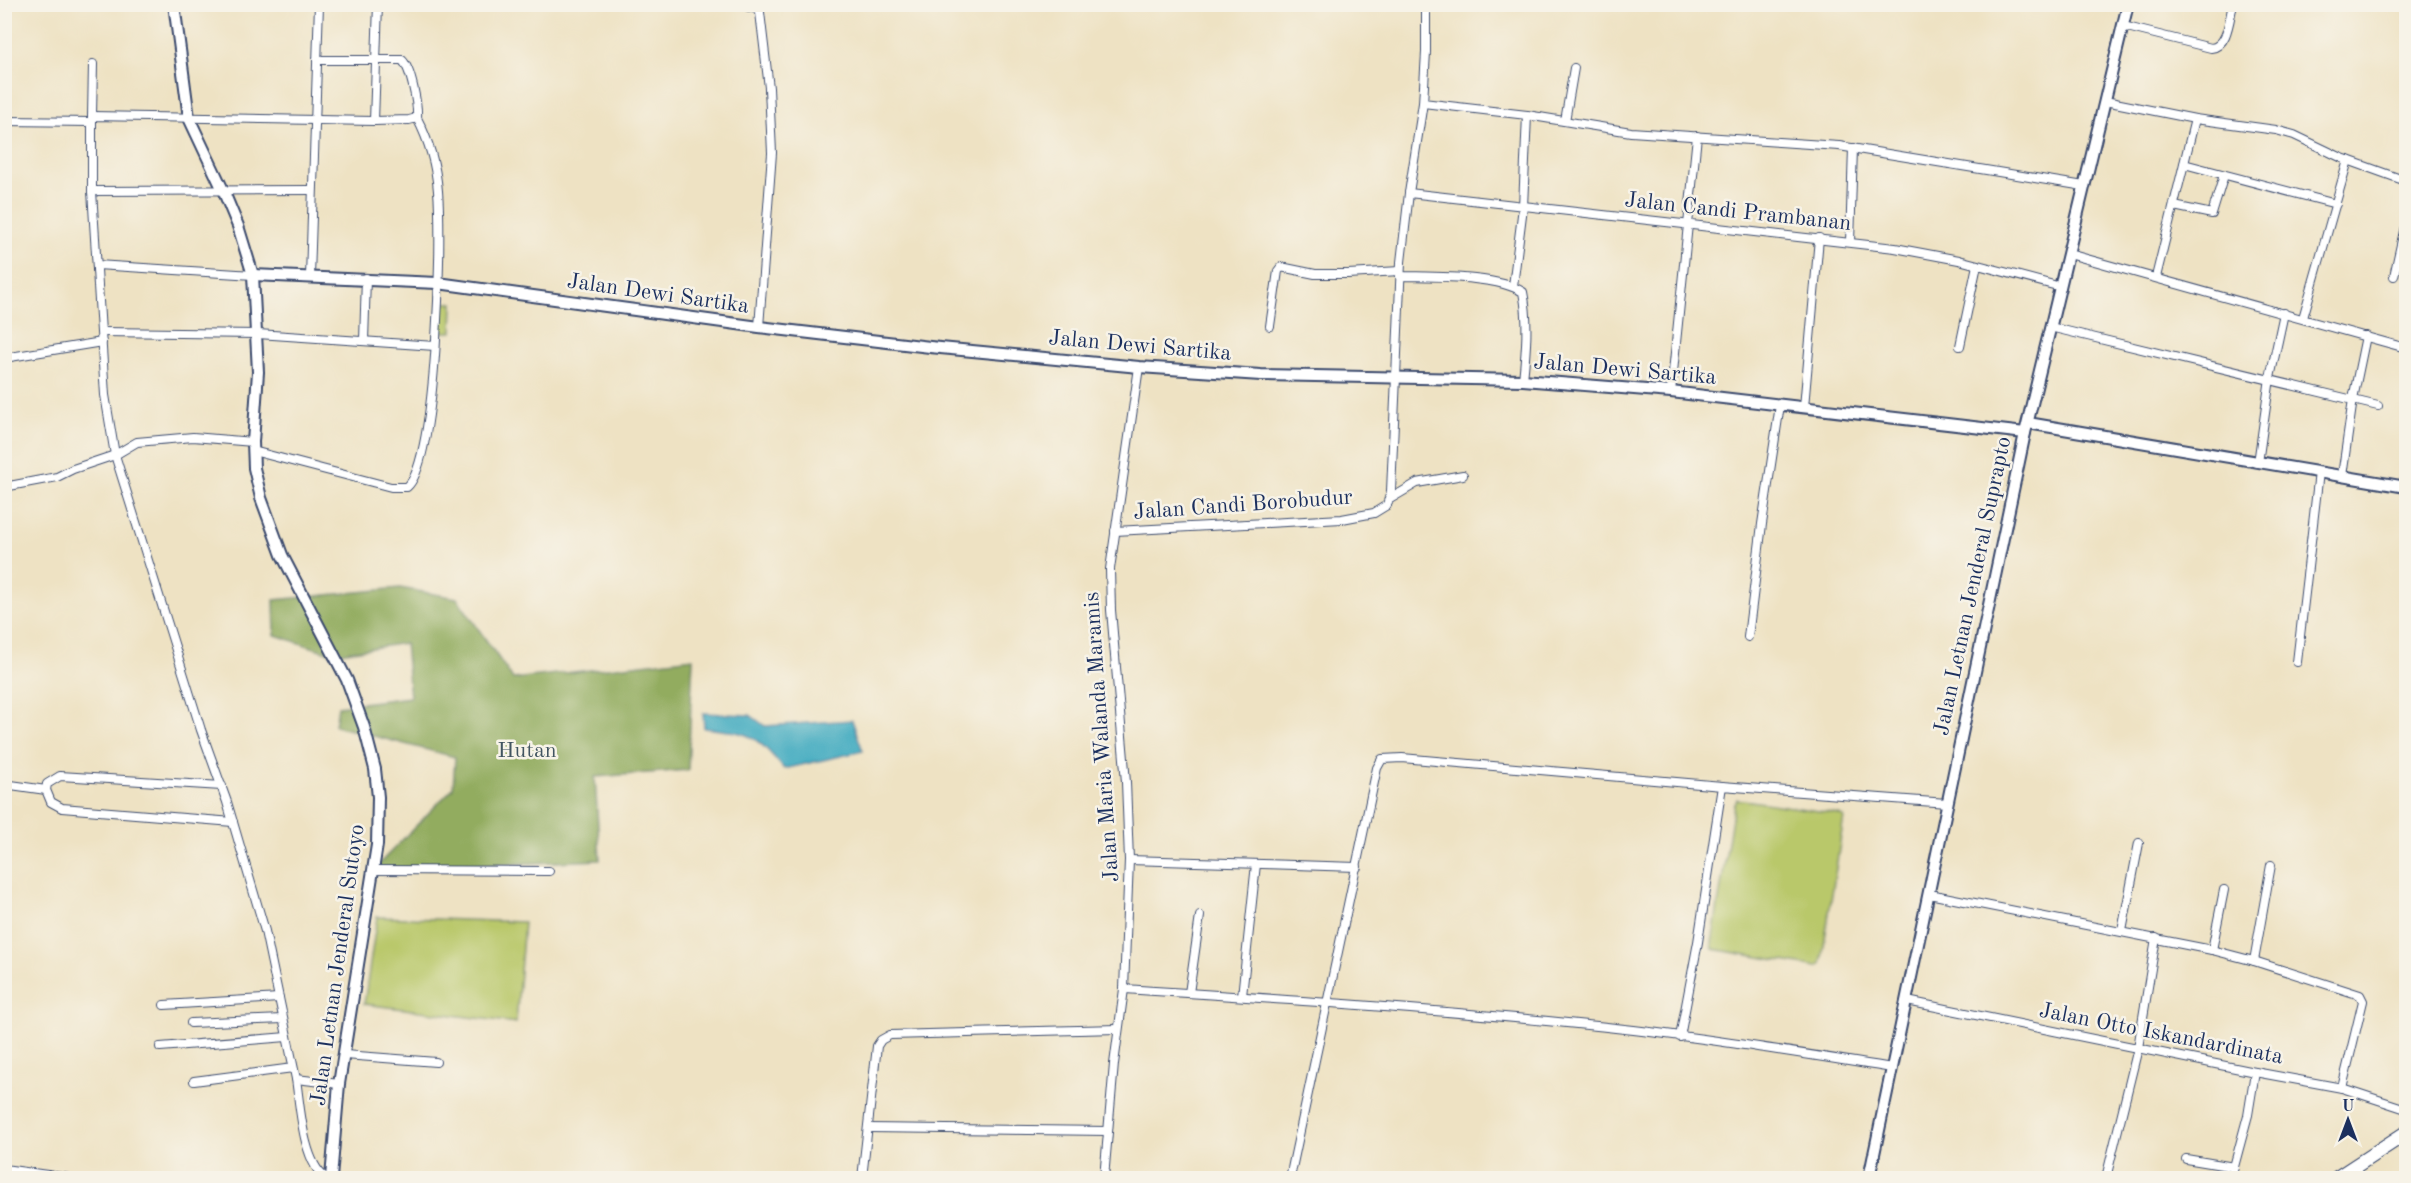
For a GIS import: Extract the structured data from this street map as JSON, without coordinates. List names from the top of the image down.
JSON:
{
  "streets": {
    "street": [
      "Jalan Candi Prambanan",
      "Jalan Dewi Sartika",
      "Jalan Candi Borobudur",
      "Jalan Letnan Jenderal Suprapto",
      "Jalan Maria Walanda Maramis",
      "Jalan Letnan Jenderal Sutoyo",
      "Jalan Otto Iskandardinata"
    ]
  },
  "crossings": [
    ["Jalan Candi Prambanan", "Jalan Letnan Jenderal Suprapto"],
    ["Jalan Dewi Sartika", "Jalan Letnan Jenderal Suprapto"],
    ["Jalan Dewi Sartika", "Jalan Maria Walanda Maramis"],
    ["Jalan Dewi Sartika", "Jalan Letnan Jenderal Sutoyo"],
    ["Jalan Candi Borobudur", "Jalan Maria Walanda Maramis"],
    ["Jalan Letnan Jenderal Suprapto", "Jalan Otto Iskandardinata"]
  ],
  "parks": ["Hutan"],
  "north": "top"
}
